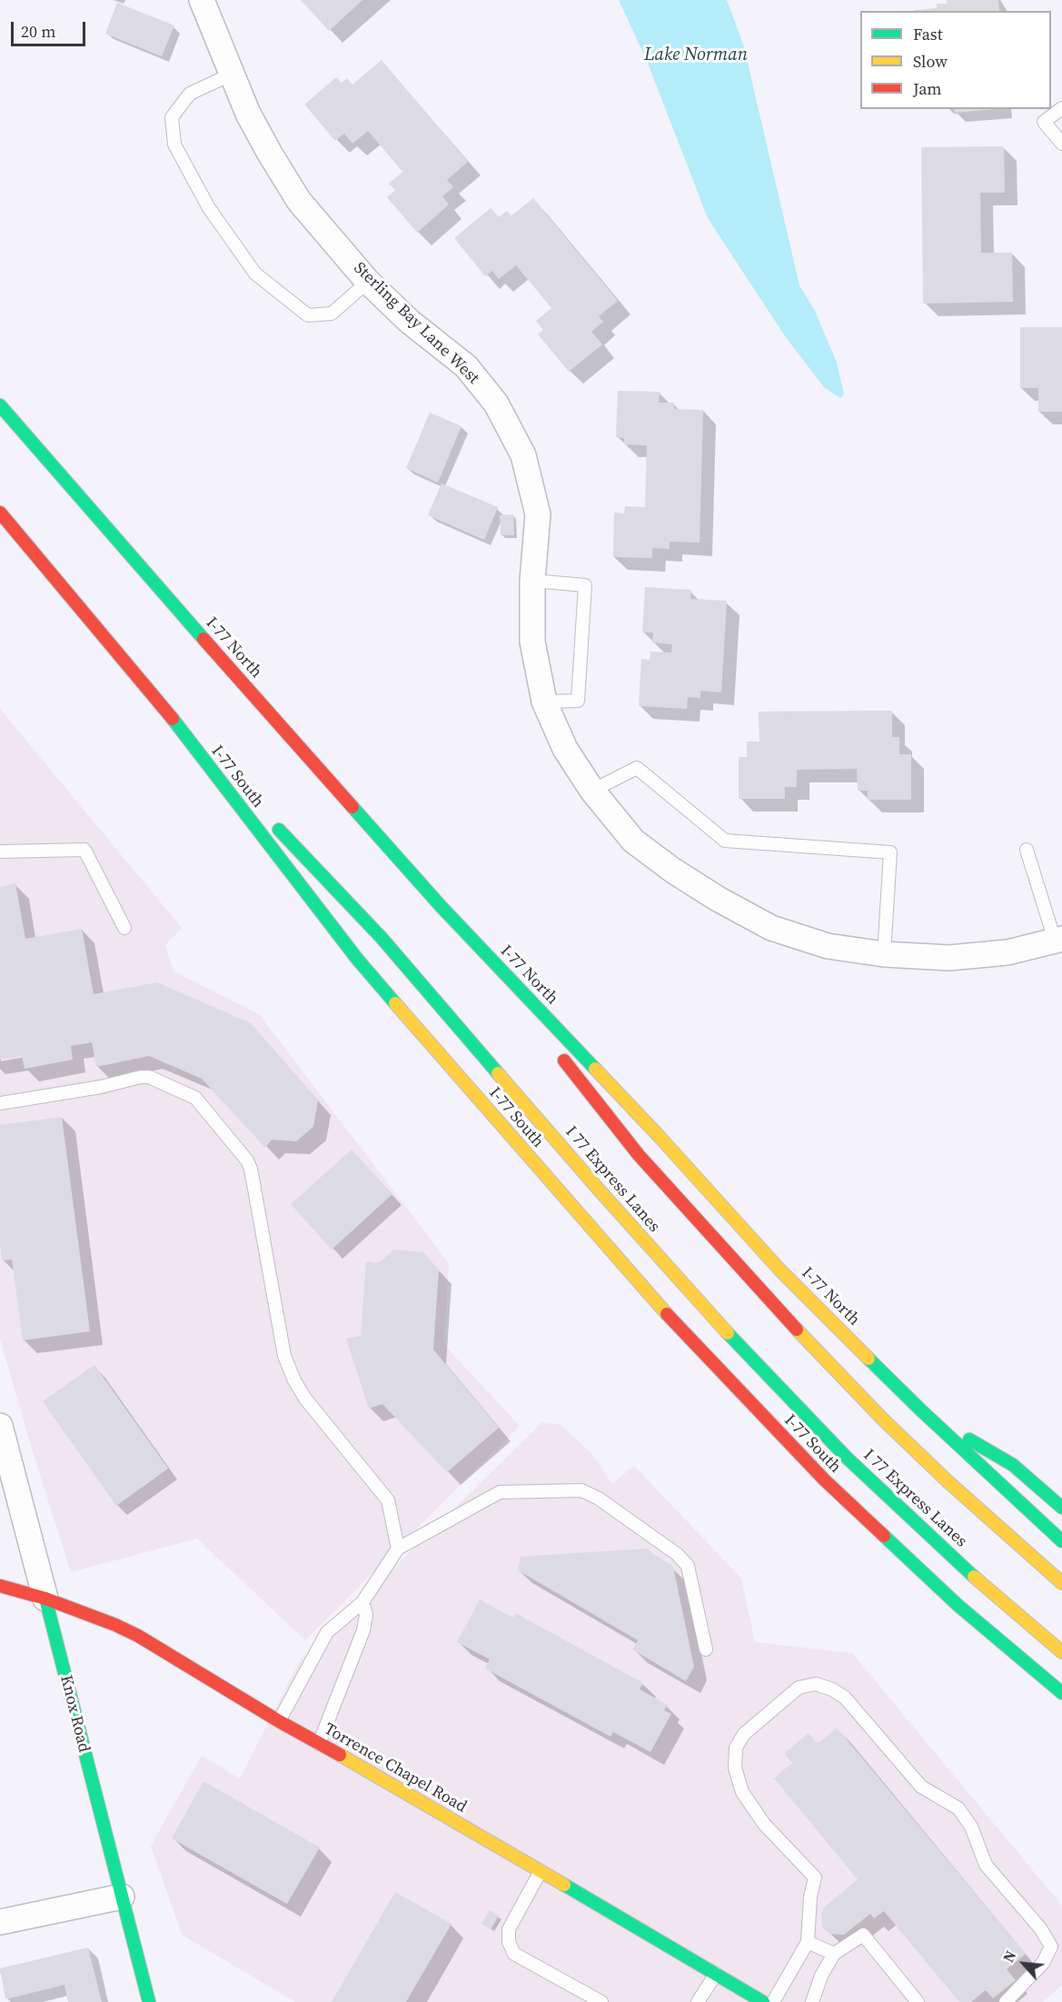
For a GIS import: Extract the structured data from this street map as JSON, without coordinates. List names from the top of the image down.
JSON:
{
  "streets": {
    "main road": [
      "I-77 North",
      "I-77 South",
      "I 77 Express Lanes",
      "Knox Road",
      "Torrence Chapel Road"
    ],
    "street": ["Sterling Bay Lane West"]
  },
  "crossings": [
    ["Knox Road", "Torrence Chapel Road"]
  ],
  "water": ["Lake Norman"],
  "legend": ["Fast", "Slow", "Jam"],
  "scale_bar": "20 m",
  "north": "top left"
}
